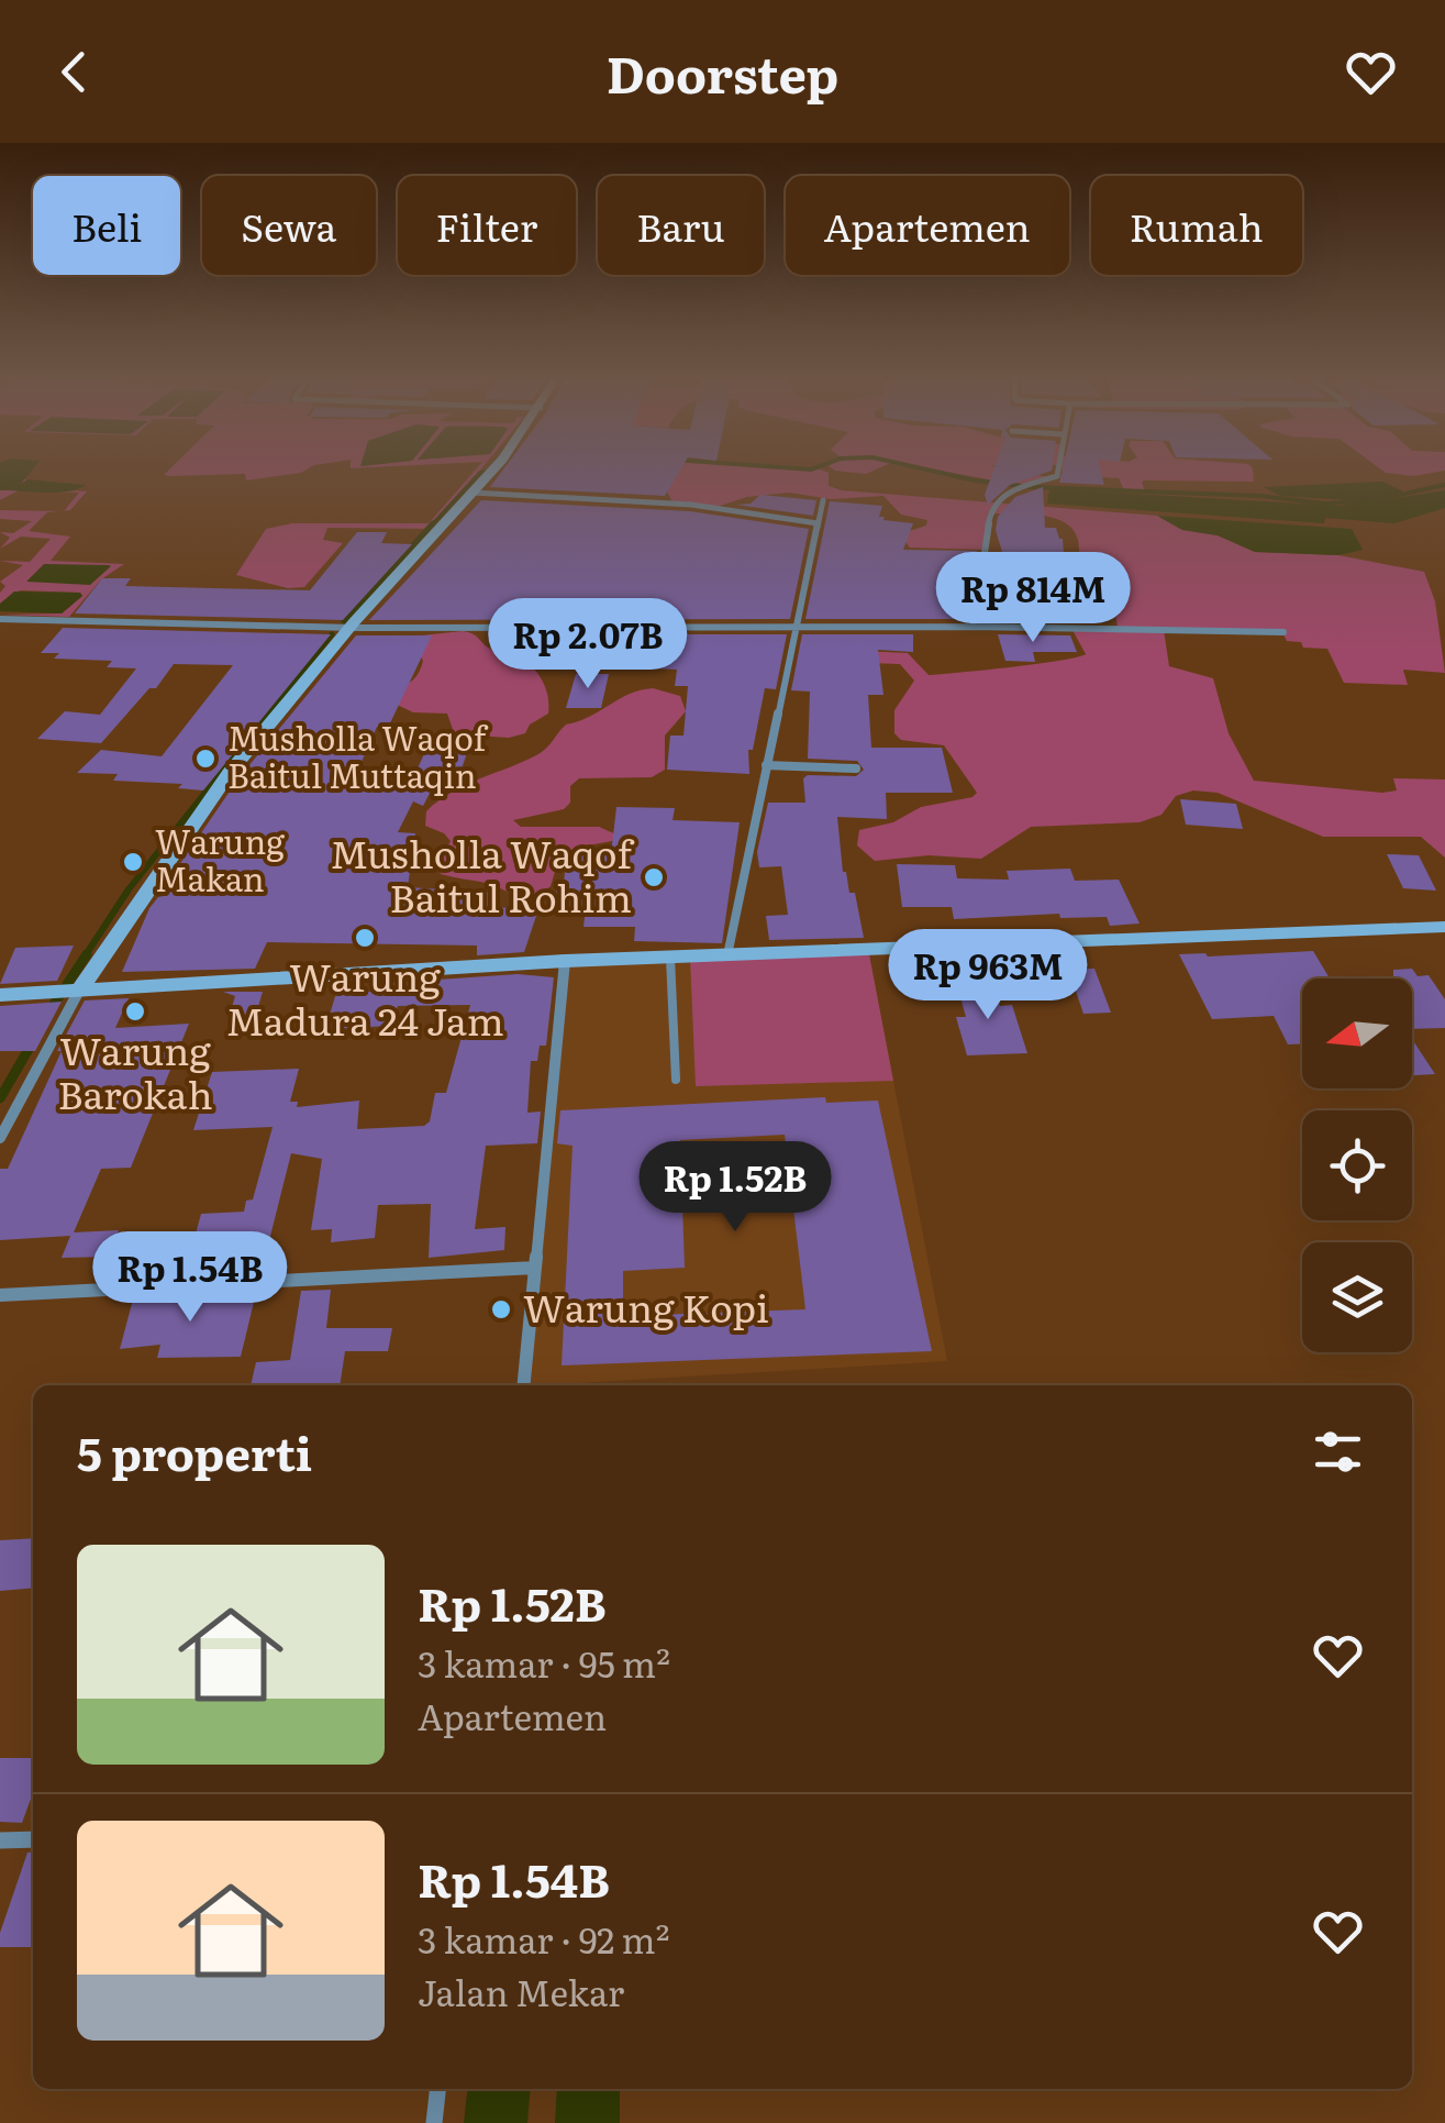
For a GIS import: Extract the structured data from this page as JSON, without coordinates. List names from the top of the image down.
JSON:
{
  "places": [
    "Musholla Waqof Baitul Muttaqin",
    "Warung Makan",
    "Musholla Waqof Baitul Rohim",
    "Warung Madura 24 Jam",
    "Warung Barokah",
    "Warung Kopi"
  ],
  "north": "left",
  "page": {
    "header": "Doorstep",
    "chip": [
      "Beli",
      "Sewa",
      "Filter",
      "Baru",
      "Apartemen",
      "Rumah"
    ],
    "price": [
      "Rp 814M",
      "Rp 2.07B",
      "Rp 963M",
      "Rp 1.52B",
      "Rp 1.54B"
    ],
    "heading": "5 properti",
    "list": [
      {
        "name": "Rp 1.52B",
        "note": "3 kamar · 95 m² · Apartemen"
      },
      {
        "name": "Rp 1.54B",
        "note": "3 kamar · 92 m² · Jalan Mekar"
      }
    ]
  }
}
